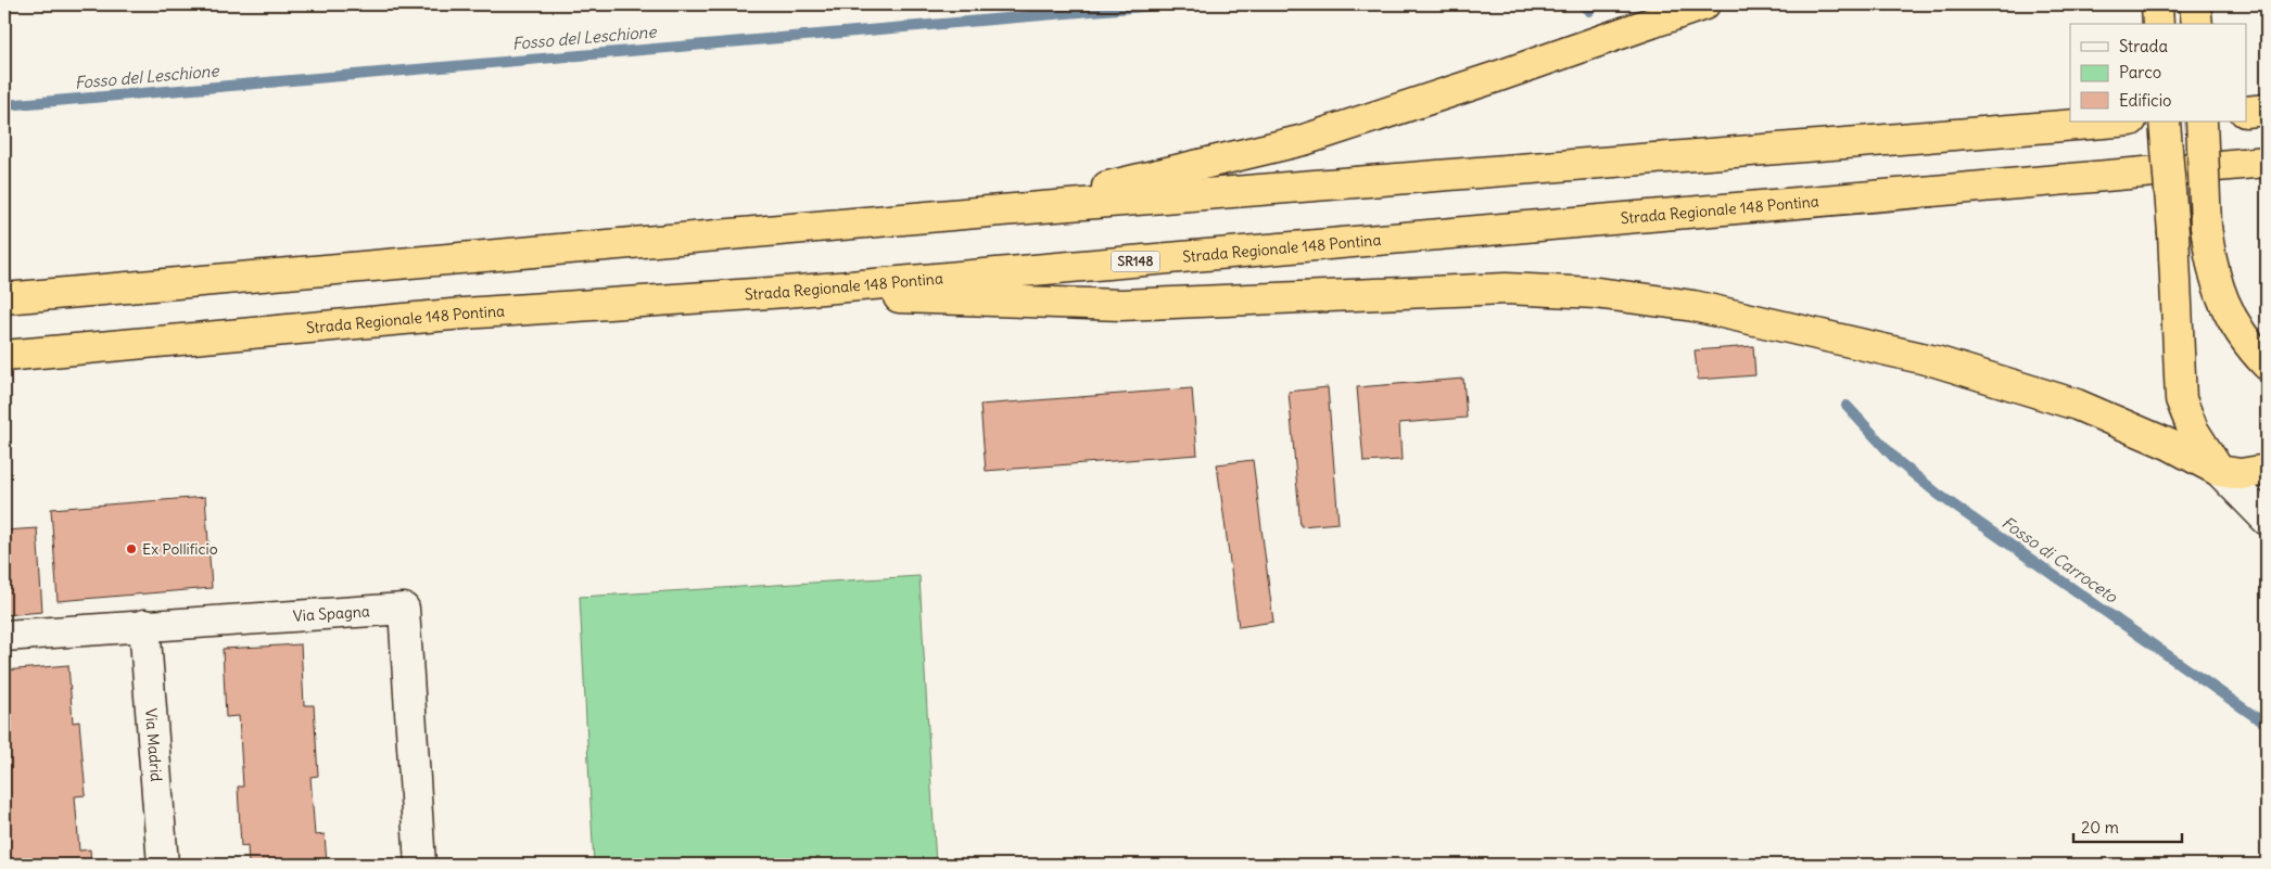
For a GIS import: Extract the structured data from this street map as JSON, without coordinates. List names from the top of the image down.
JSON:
{
  "streets": {
    "highway": ["Strada Regionale 148 Pontina", "SR148"],
    "street": ["Via Spagna", "Via Madrid"]
  },
  "crossings": [
    ["Via Spagna", "Via Madrid"]
  ],
  "water": ["Fosso del Leschione", "Fosso di Carroceto"],
  "places": ["Ex Pollificio"],
  "legend": ["Strada", "Parco", "Edificio"],
  "scale_bar": "20 m"
}
